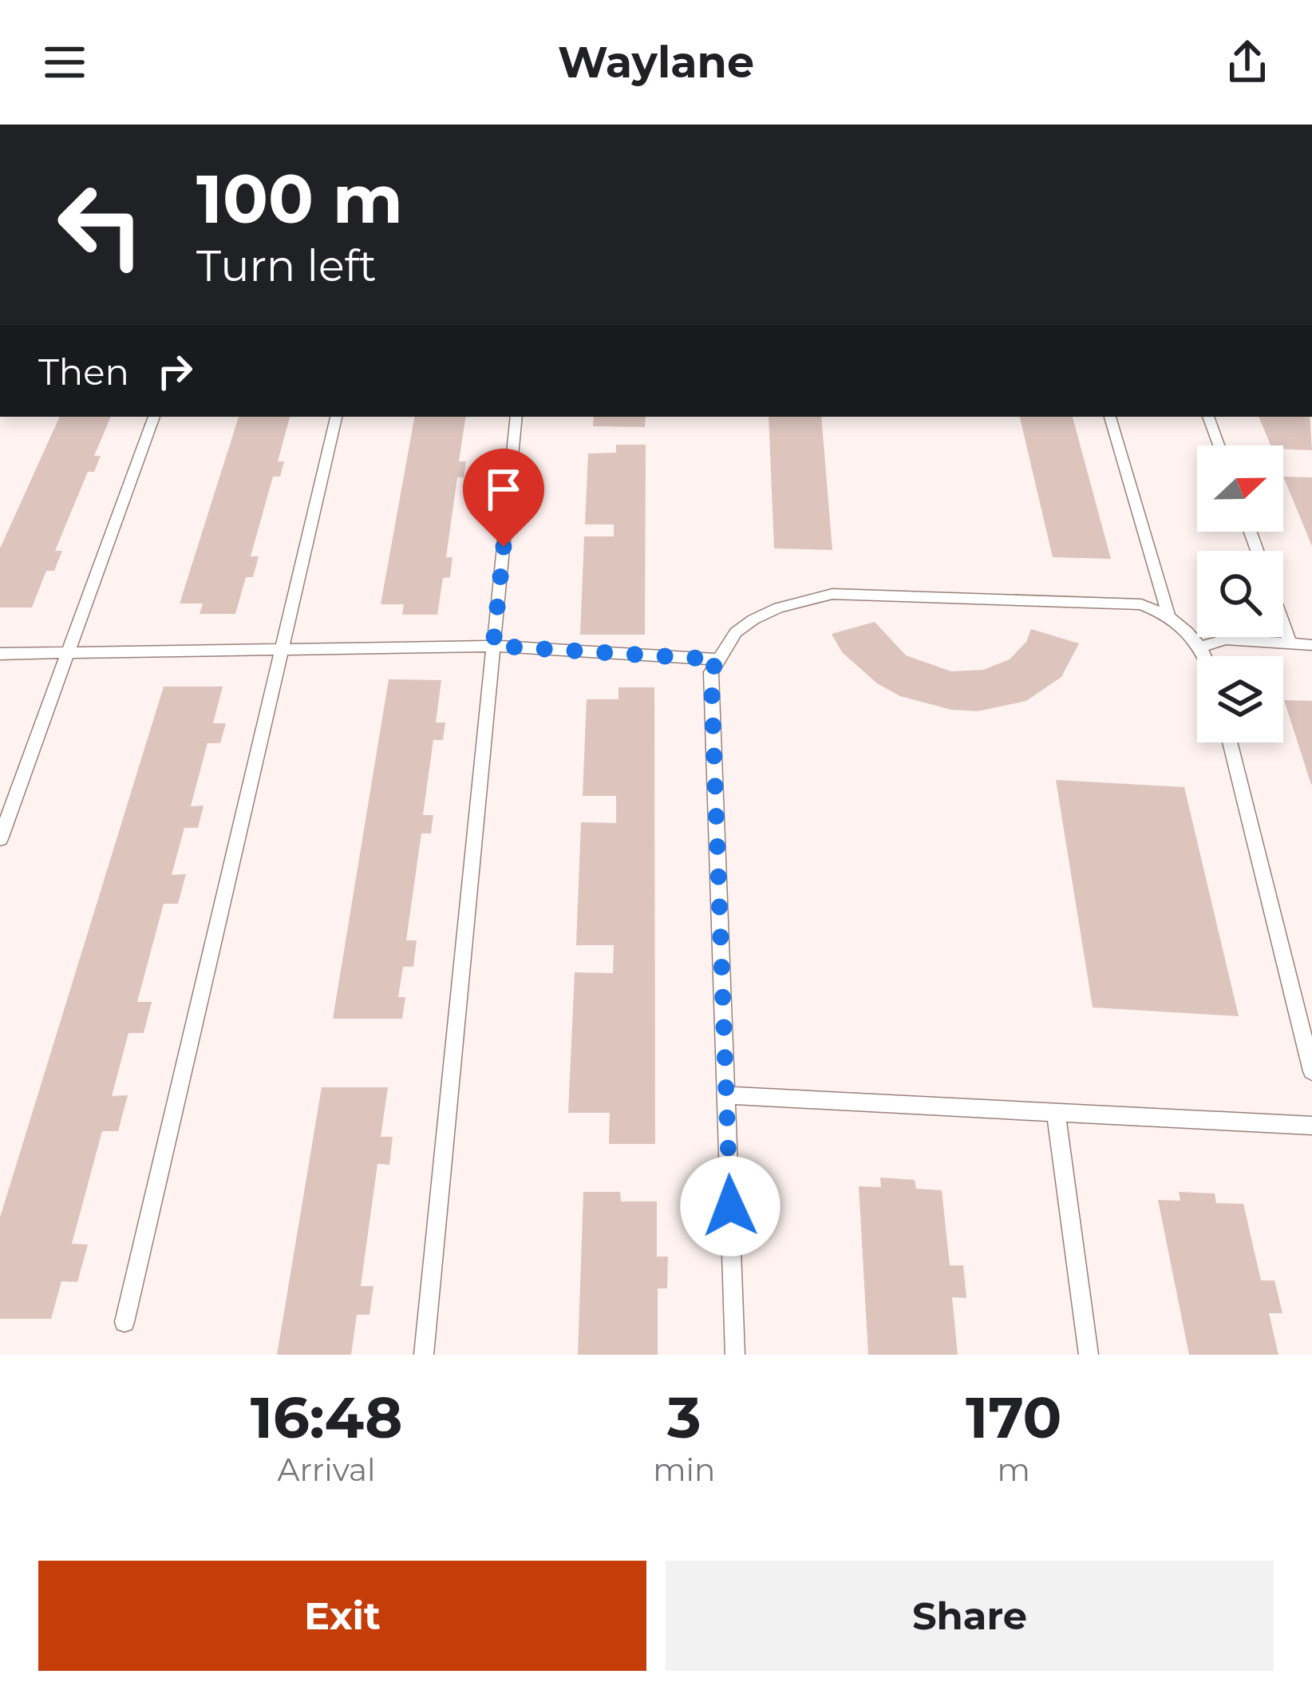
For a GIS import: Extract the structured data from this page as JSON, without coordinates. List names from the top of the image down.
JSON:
{
  "north": "right",
  "page": {
    "header": "Waylane",
    "turn": ["100 m", "Turn left"],
    "then": "Then",
    "eta": [
      "16:48",
      "Arrival",
      "3",
      "min",
      "170",
      "m"
    ],
    "buttons": ["Exit", "Share"]
  }
}
